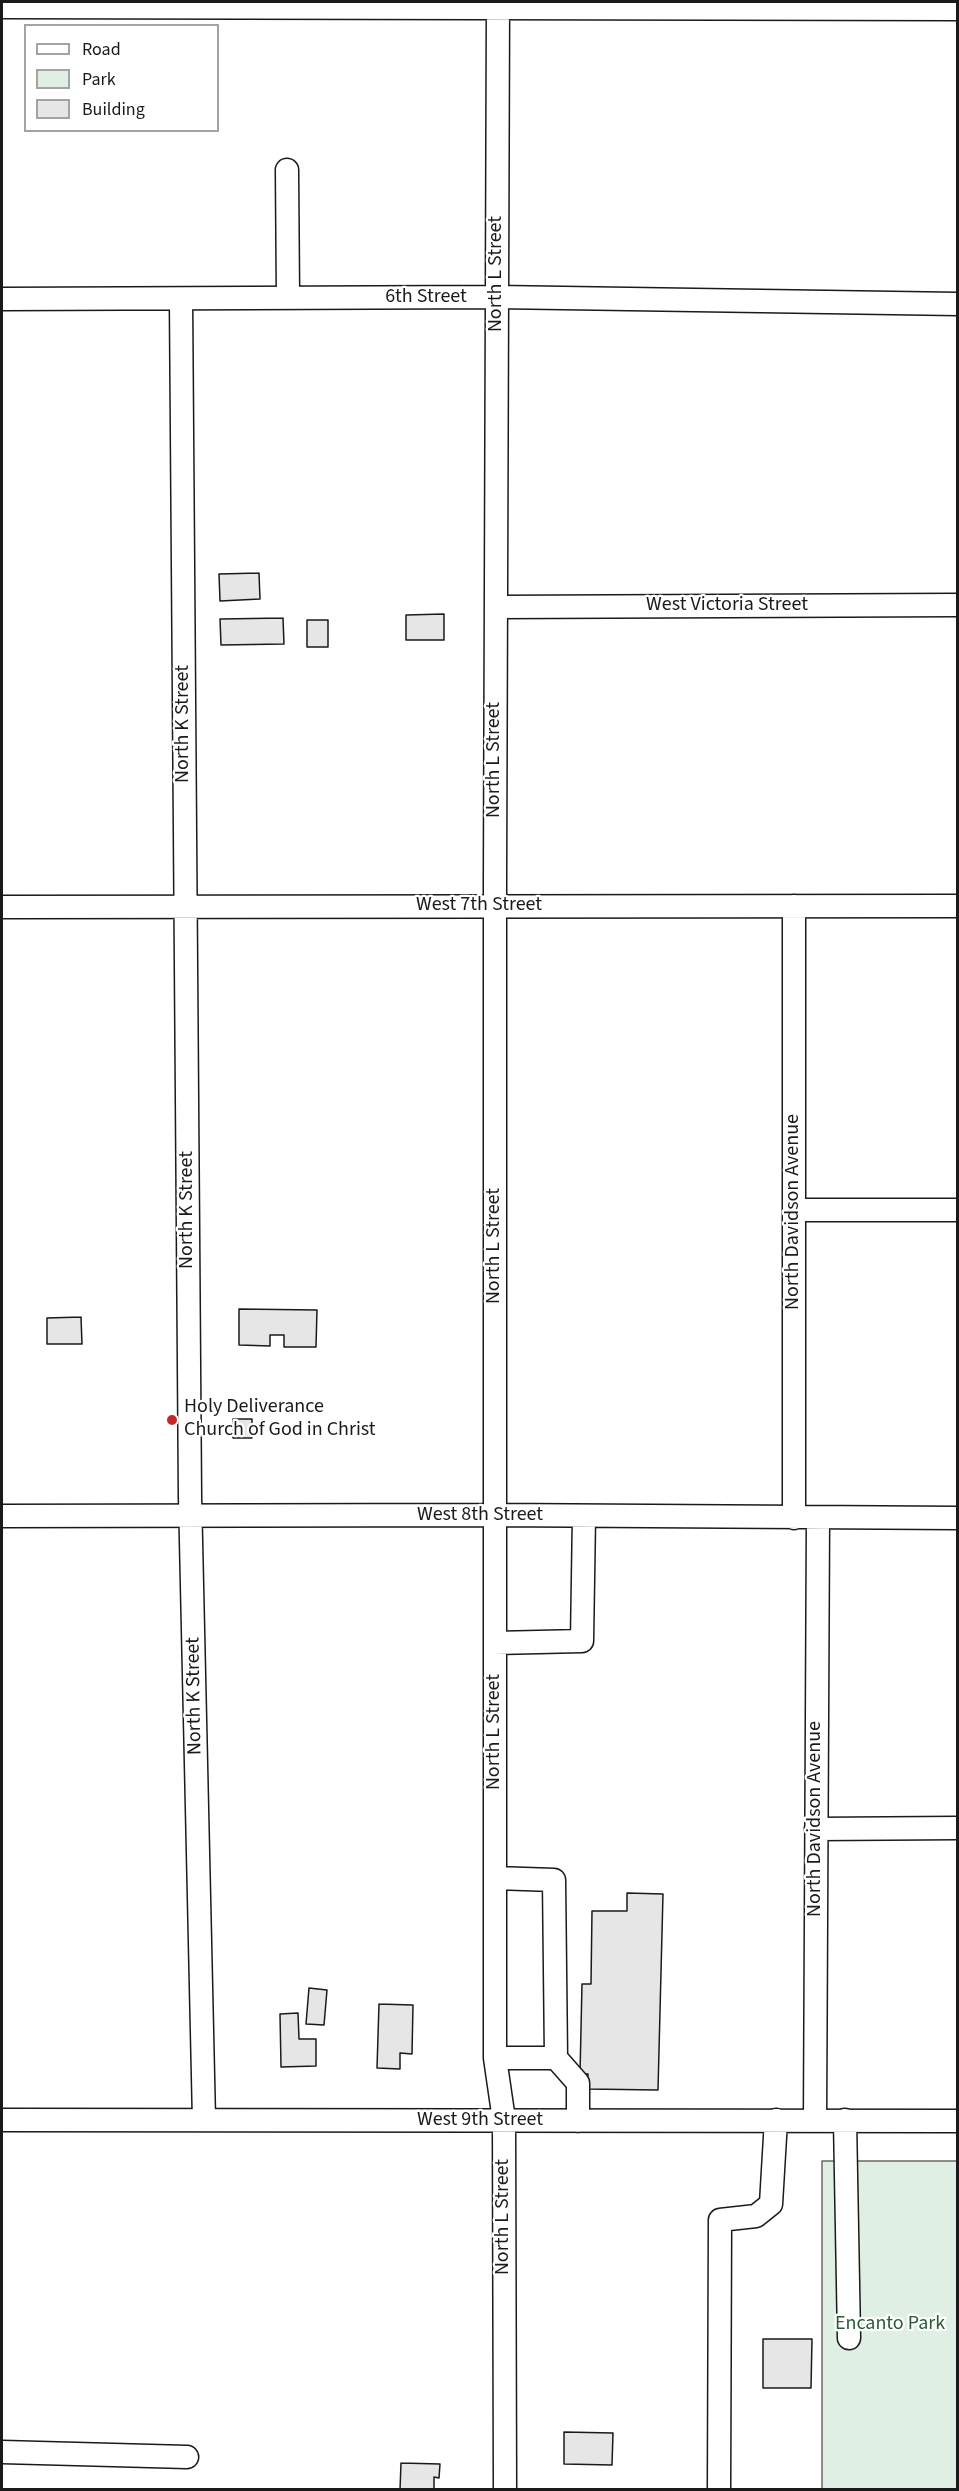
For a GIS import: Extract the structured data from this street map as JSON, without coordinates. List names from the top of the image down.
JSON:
{
  "streets": {
    "street": [
      "North L Street",
      "6th Street",
      "West Victoria Street",
      "North K Street",
      "West 7th Street",
      "North Davidson Avenue",
      "West 8th Street",
      "West 9th Street"
    ]
  },
  "crossings": [
    ["North L Street", "6th Street"],
    ["North L Street", "West Victoria Street"],
    ["North L Street", "West 7th Street"],
    ["North L Street", "West 8th Street"],
    ["North L Street", "West 9th Street"],
    ["6th Street", "North K Street"],
    ["North K Street", "West 7th Street"],
    ["North K Street", "West 8th Street"],
    ["North K Street", "West 9th Street"],
    ["West 7th Street", "North Davidson Avenue"],
    ["North Davidson Avenue", "West 8th Street"],
    ["North Davidson Avenue", "West 9th Street"]
  ],
  "parks": ["Encanto Park"],
  "places": ["Holy Deliverance Church of God in Christ"],
  "legend": ["Road", "Park", "Building"]
}
